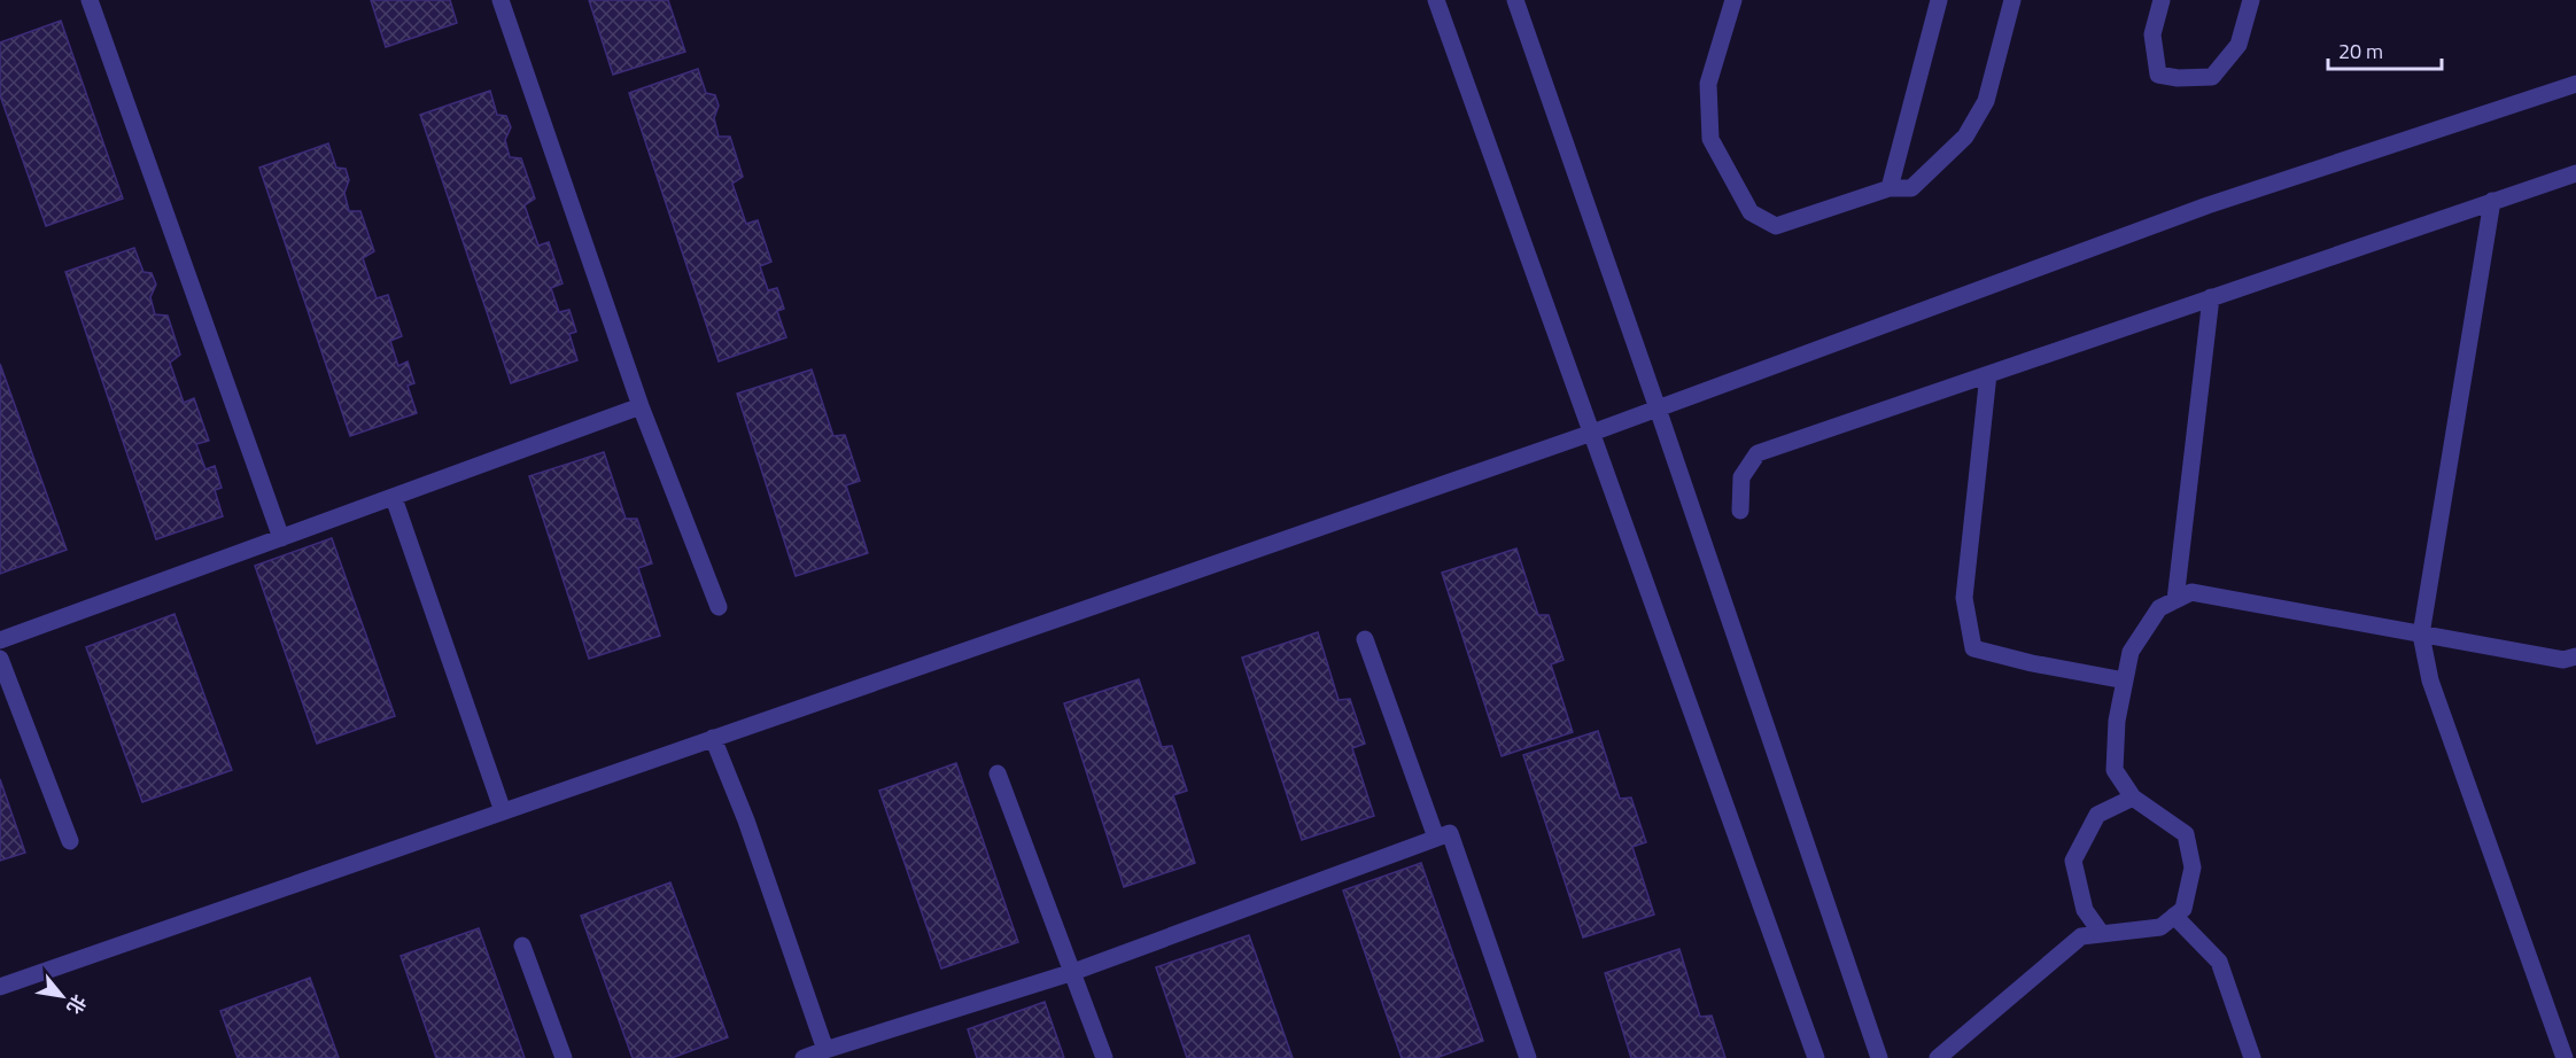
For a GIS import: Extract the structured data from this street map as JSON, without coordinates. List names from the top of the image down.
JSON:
{
  "scale_bar": "20 m",
  "north": "bottom right"
}
